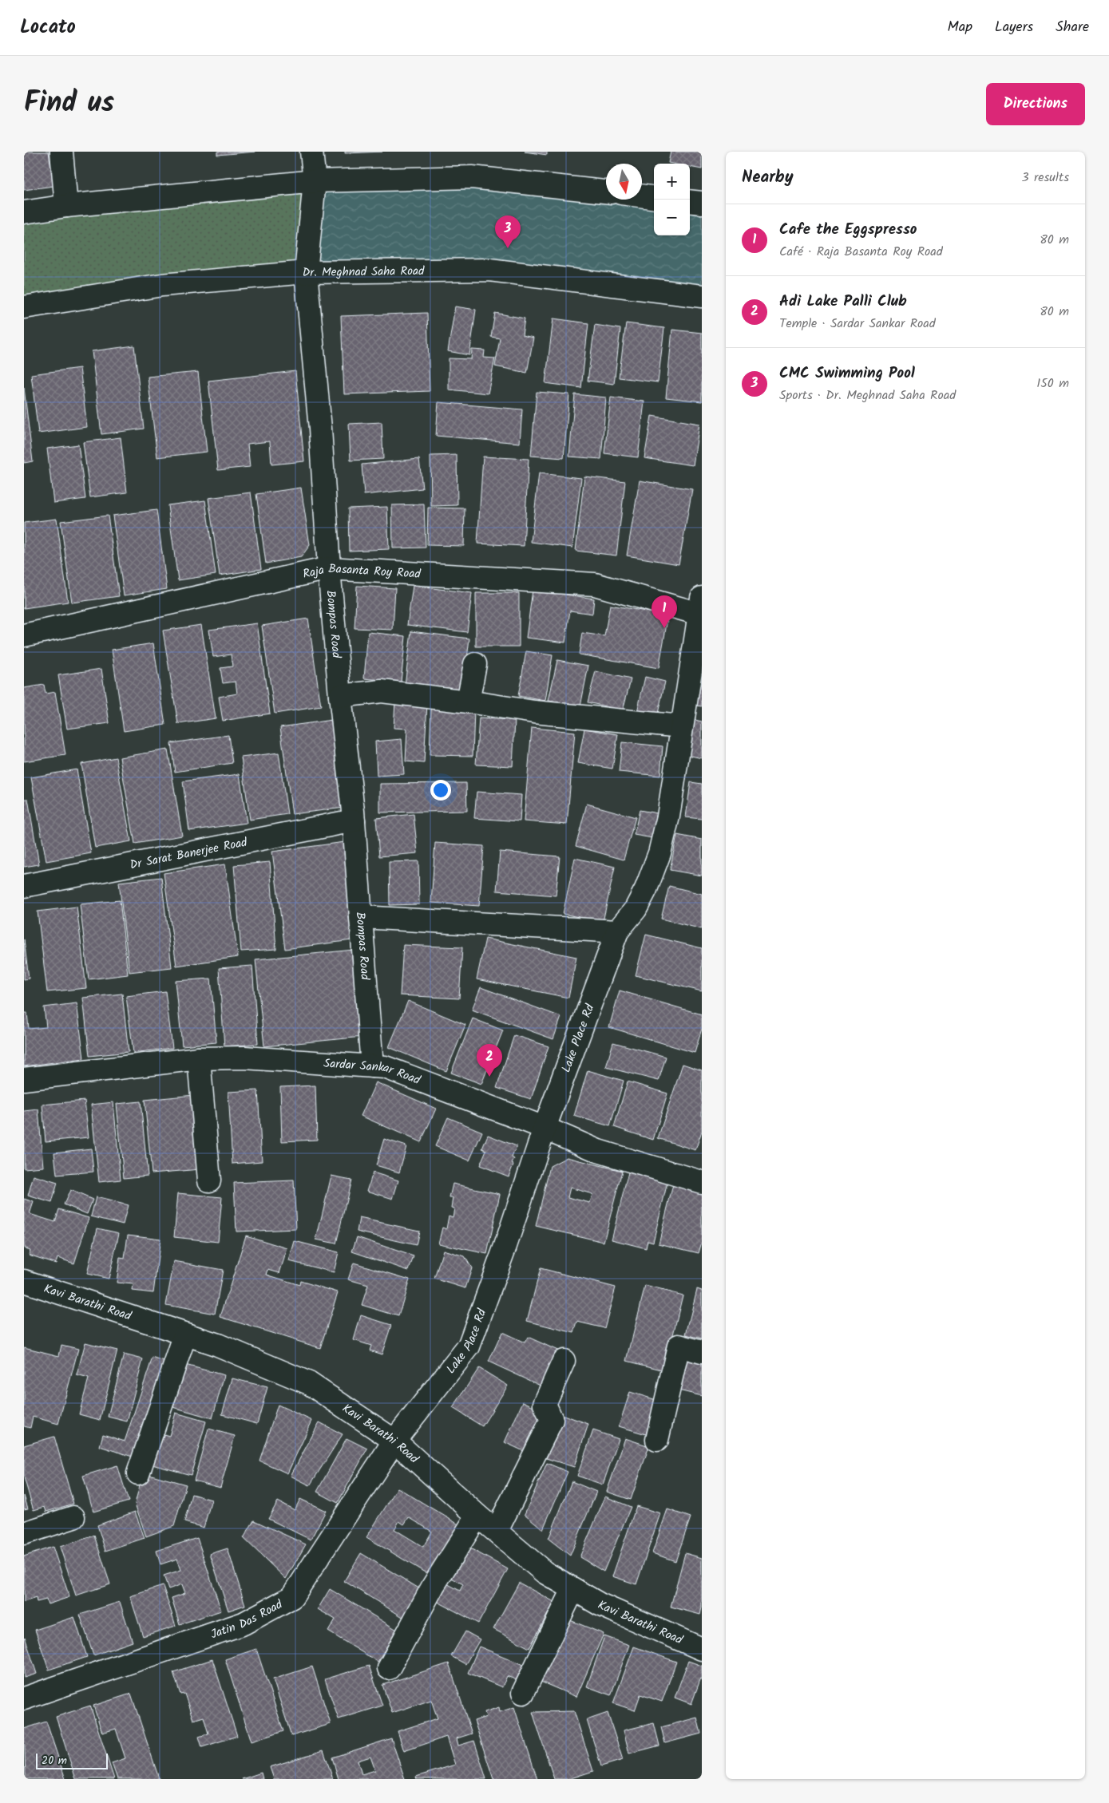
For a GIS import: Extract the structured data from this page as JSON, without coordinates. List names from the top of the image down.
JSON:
{
  "streets": {
    "street": [
      "Dr. Meghnad Saha Road",
      "Raja Basanta Roy Road",
      "Bompas Road",
      "Dr Sarat Banerjee Road",
      "Lake Place Rd",
      "Sardar Sankar Road",
      "Kavi Barathi Road",
      "Jatin Das Road"
    ]
  },
  "crossings": [
    ["Dr. Meghnad Saha Road", "Bompas Road"],
    ["Raja Basanta Roy Road", "Bompas Road"],
    ["Raja Basanta Roy Road", "Lake Place Rd"],
    ["Bompas Road", "Dr Sarat Banerjee Road"],
    ["Bompas Road", "Sardar Sankar Road"],
    ["Lake Place Rd", "Sardar Sankar Road"],
    ["Lake Place Rd", "Kavi Barathi Road"],
    ["Lake Place Rd", "Jatin Das Road"],
    ["Kavi Barathi Road", "Jatin Das Road"]
  ],
  "scale_bar": "20 m",
  "north": "bottom",
  "page": {
    "header": "Locato",
    "nav": ["Map", "Layers", "Share"],
    "title": "Find us",
    "buttons": "Directions",
    "heading": ["Nearby", "3 results"],
    "map_buttons": ["+", "−"],
    "list": [
      {
        "mark": "1",
        "name": "Cafe the Eggspresso",
        "note": "Café · Raja Basanta Roy Road",
        "value": "80 m"
      },
      {
        "mark": "2",
        "name": "Adi Lake Palli Club",
        "note": "Temple · Sardar Sankar Road",
        "value": "80 m"
      },
      {
        "mark": "3",
        "name": "CMC Swimming Pool",
        "note": "Sports · Dr. Meghnad Saha Road",
        "value": "150 m"
      }
    ],
    "pins": ["3", "1", "2"],
    "scale": "20 m"
  }
}
